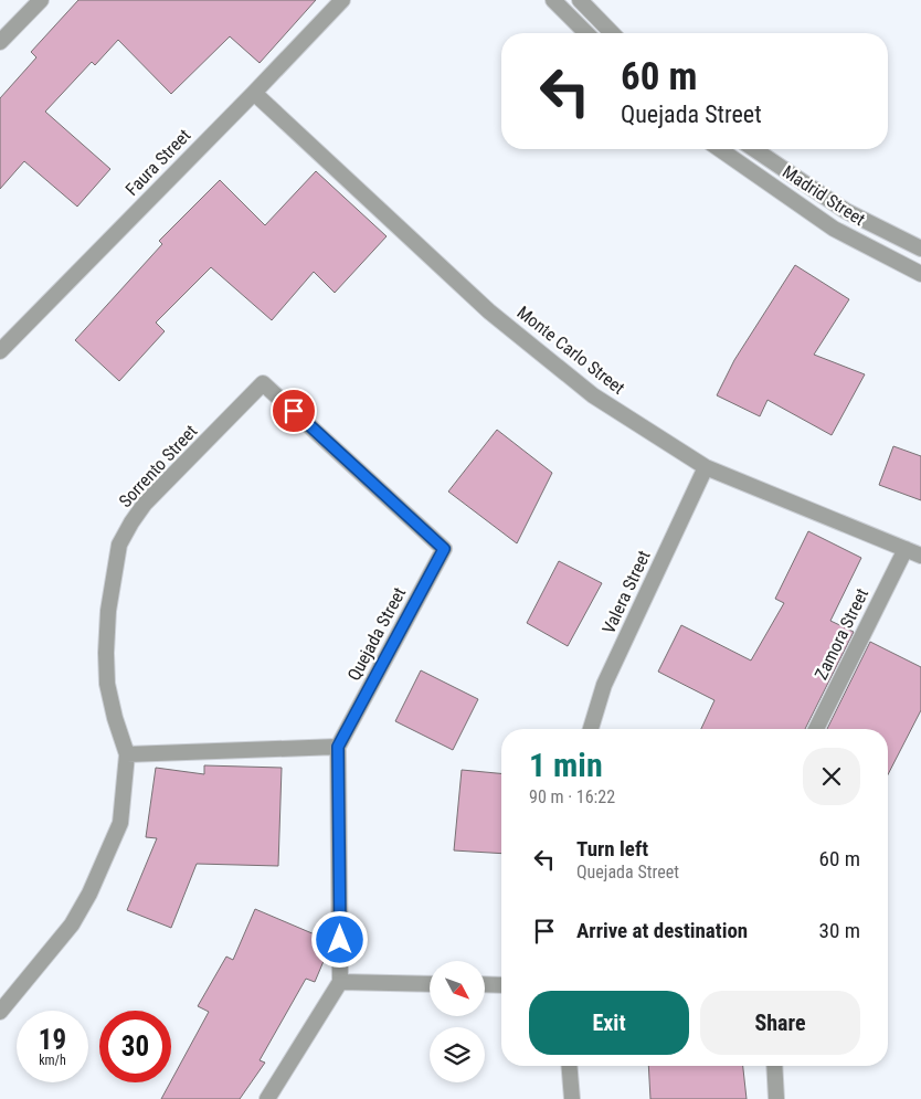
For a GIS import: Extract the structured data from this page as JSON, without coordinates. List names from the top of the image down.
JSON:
{
  "streets": {
    "street": [
      "Faura Street",
      "Madrid Street",
      "Monte Carlo Street",
      "Sorrento Street",
      "Valera Street",
      "Quejada Street",
      "Zamora Street"
    ]
  },
  "crossings": [
    ["Faura Street", "Monte Carlo Street"],
    ["Monte Carlo Street", "Valera Street"],
    ["Monte Carlo Street", "Zamora Street"],
    ["Sorrento Street", "Quejada Street"]
  ],
  "north": "bottom right",
  "page": {
    "turn": ["60 m", "Quejada Street"],
    "heading": ["1 min", "90 m · 16:22"],
    "list": [
      {
        "name": "Turn left",
        "note": "Quejada Street",
        "value": "60 m"
      },
      {
        "name": "Arrive at destination",
        "value": "30 m"
      }
    ],
    "buttons": ["Exit", "Share"],
    "speed": "19 km/h",
    "limit": "30"
  }
}
